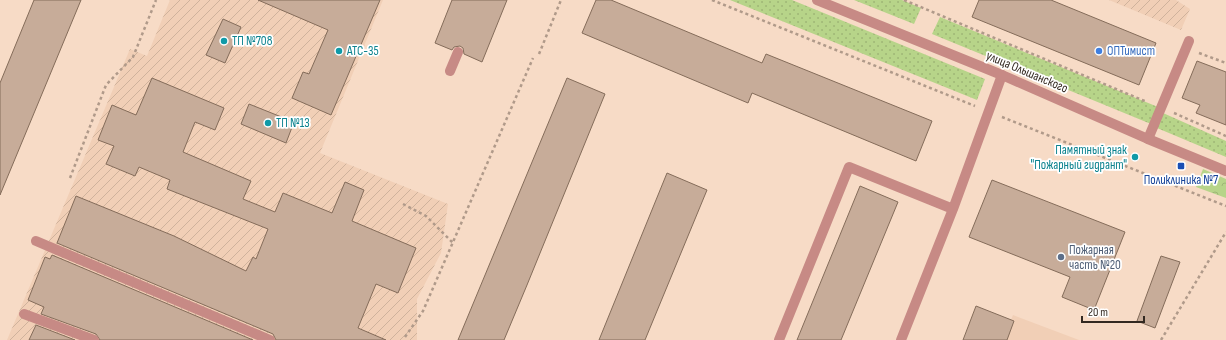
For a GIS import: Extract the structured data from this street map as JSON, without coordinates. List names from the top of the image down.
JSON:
{
  "streets": {
    "street": ["улица Ольшанского"]
  },
  "places": {
    "other": [
      "ТП №708",
      "АТС-35",
      "ОПТимист",
      "ТП №13",
      "Памятный знак \"Пожарный гидрант\"",
      "Пожарная часть №20"
    ],
    "transit": ["Поликлиника №7"]
  },
  "scale_bar": "20 m"
}
